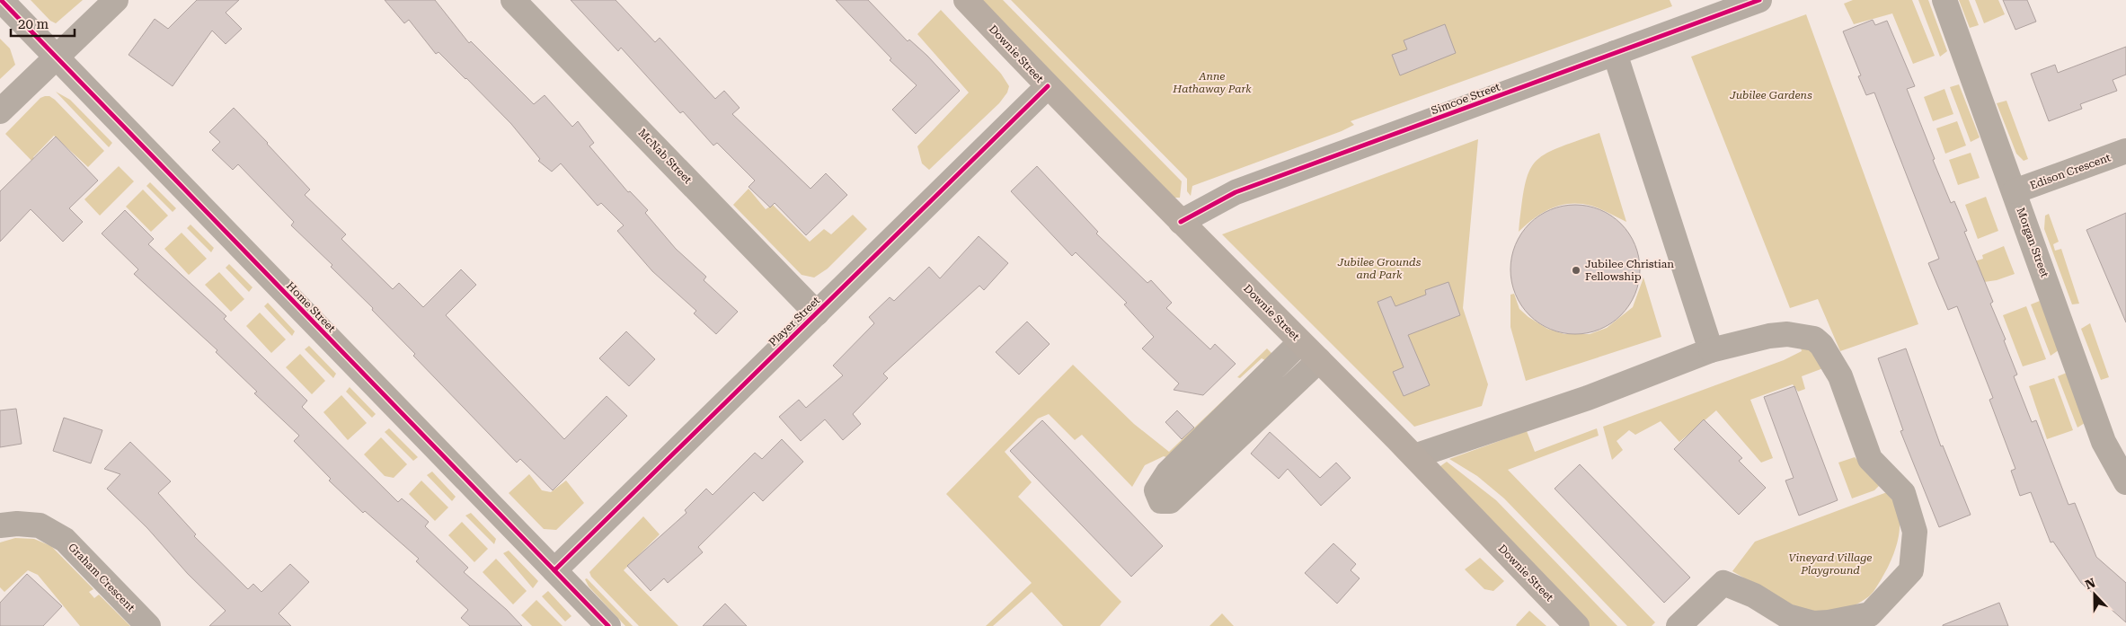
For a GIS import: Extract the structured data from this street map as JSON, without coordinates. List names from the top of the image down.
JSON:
{
  "streets": {
    "main road": ["Downie Street"],
    "street": [
      "Simcoe Street",
      "McNab Street",
      "Edison Crescent",
      "Morgan Street",
      "Home Street",
      "Player Street",
      "Graham Crescent"
    ]
  },
  "crossings": [
    ["Downie Street", "Simcoe Street"],
    ["Downie Street", "Player Street"],
    ["McNab Street", "Player Street"],
    ["Edison Crescent", "Morgan Street"],
    ["Home Street", "Player Street"]
  ],
  "parks": [
    "Anne Hathaway Park",
    "Jubilee Gardens",
    "Jubilee Grounds and Park",
    "Vineyard Village Playground"
  ],
  "places": ["Jubilee Christian Fellowship"],
  "scale_bar": "20 m",
  "north": "top"
}
